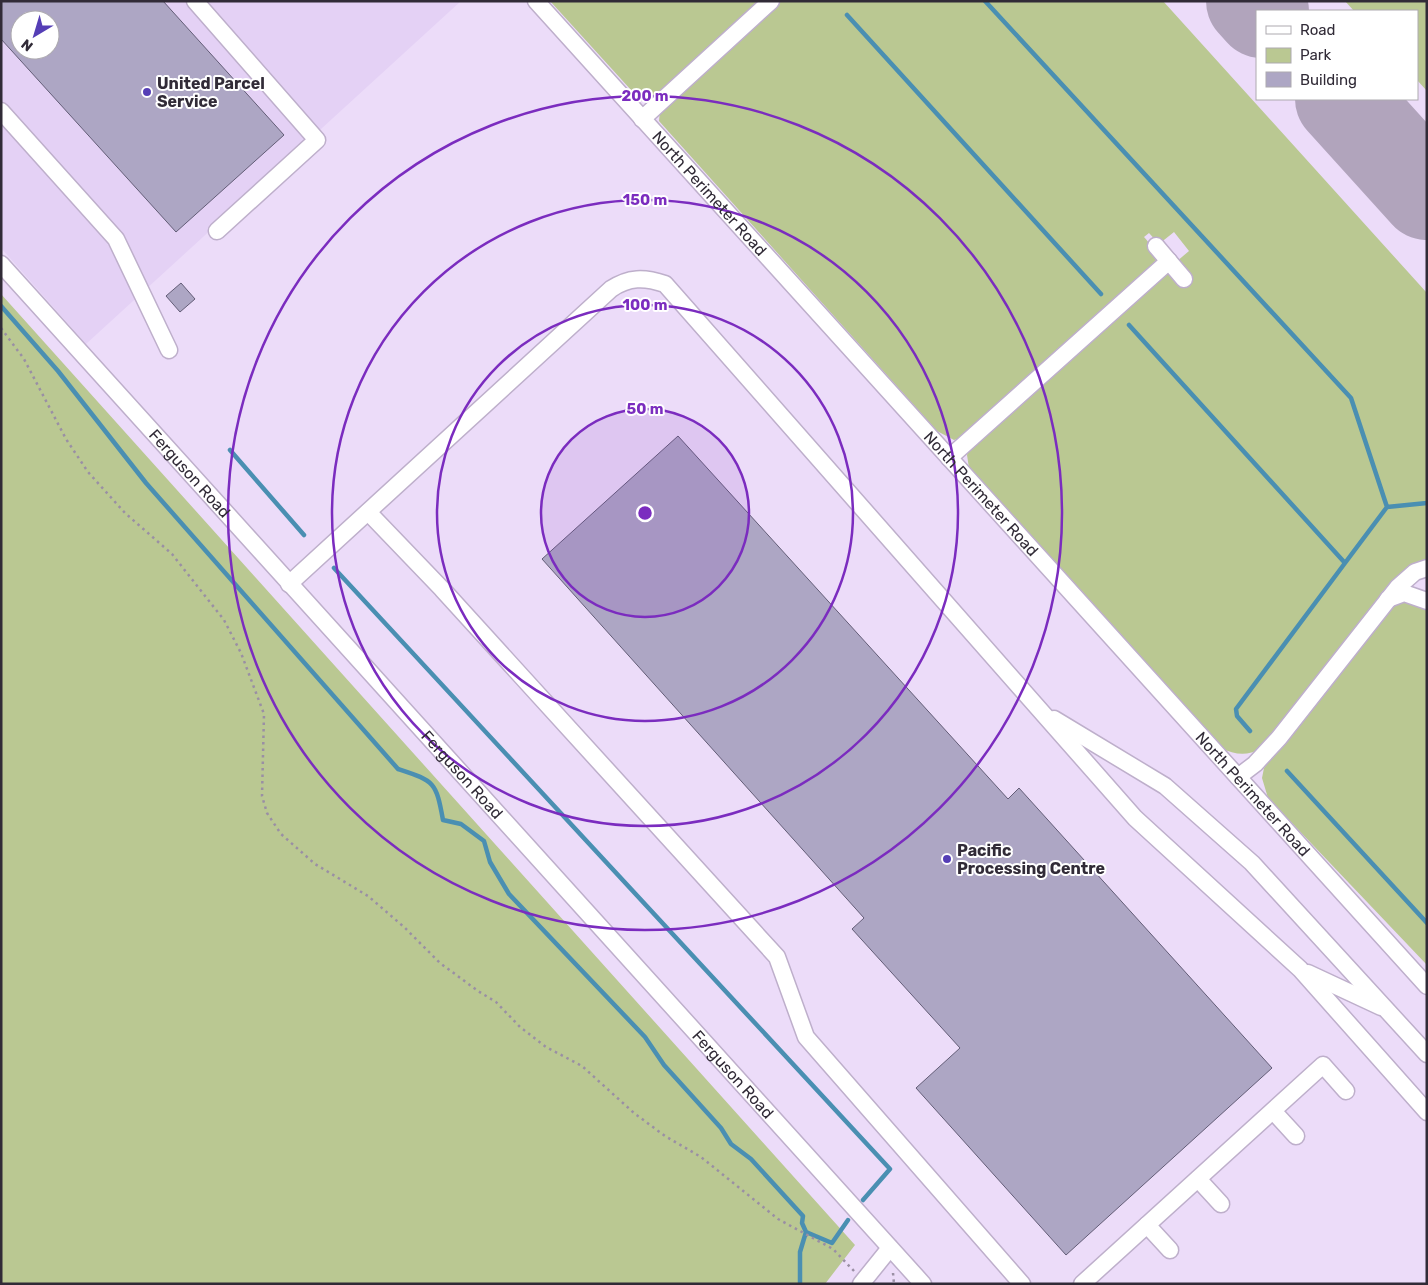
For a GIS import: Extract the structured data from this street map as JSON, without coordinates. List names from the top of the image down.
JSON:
{
  "streets": {
    "street": ["North Perimeter Road", "Ferguson Road"]
  },
  "places": ["United Parcel Service", "Pacific Processing Centre"],
  "legend": ["Road", "Park", "Building"],
  "north": "bottom left",
  "rings": [
    "200 m",
    "150 m",
    "100 m",
    "50 m"
  ]
}
